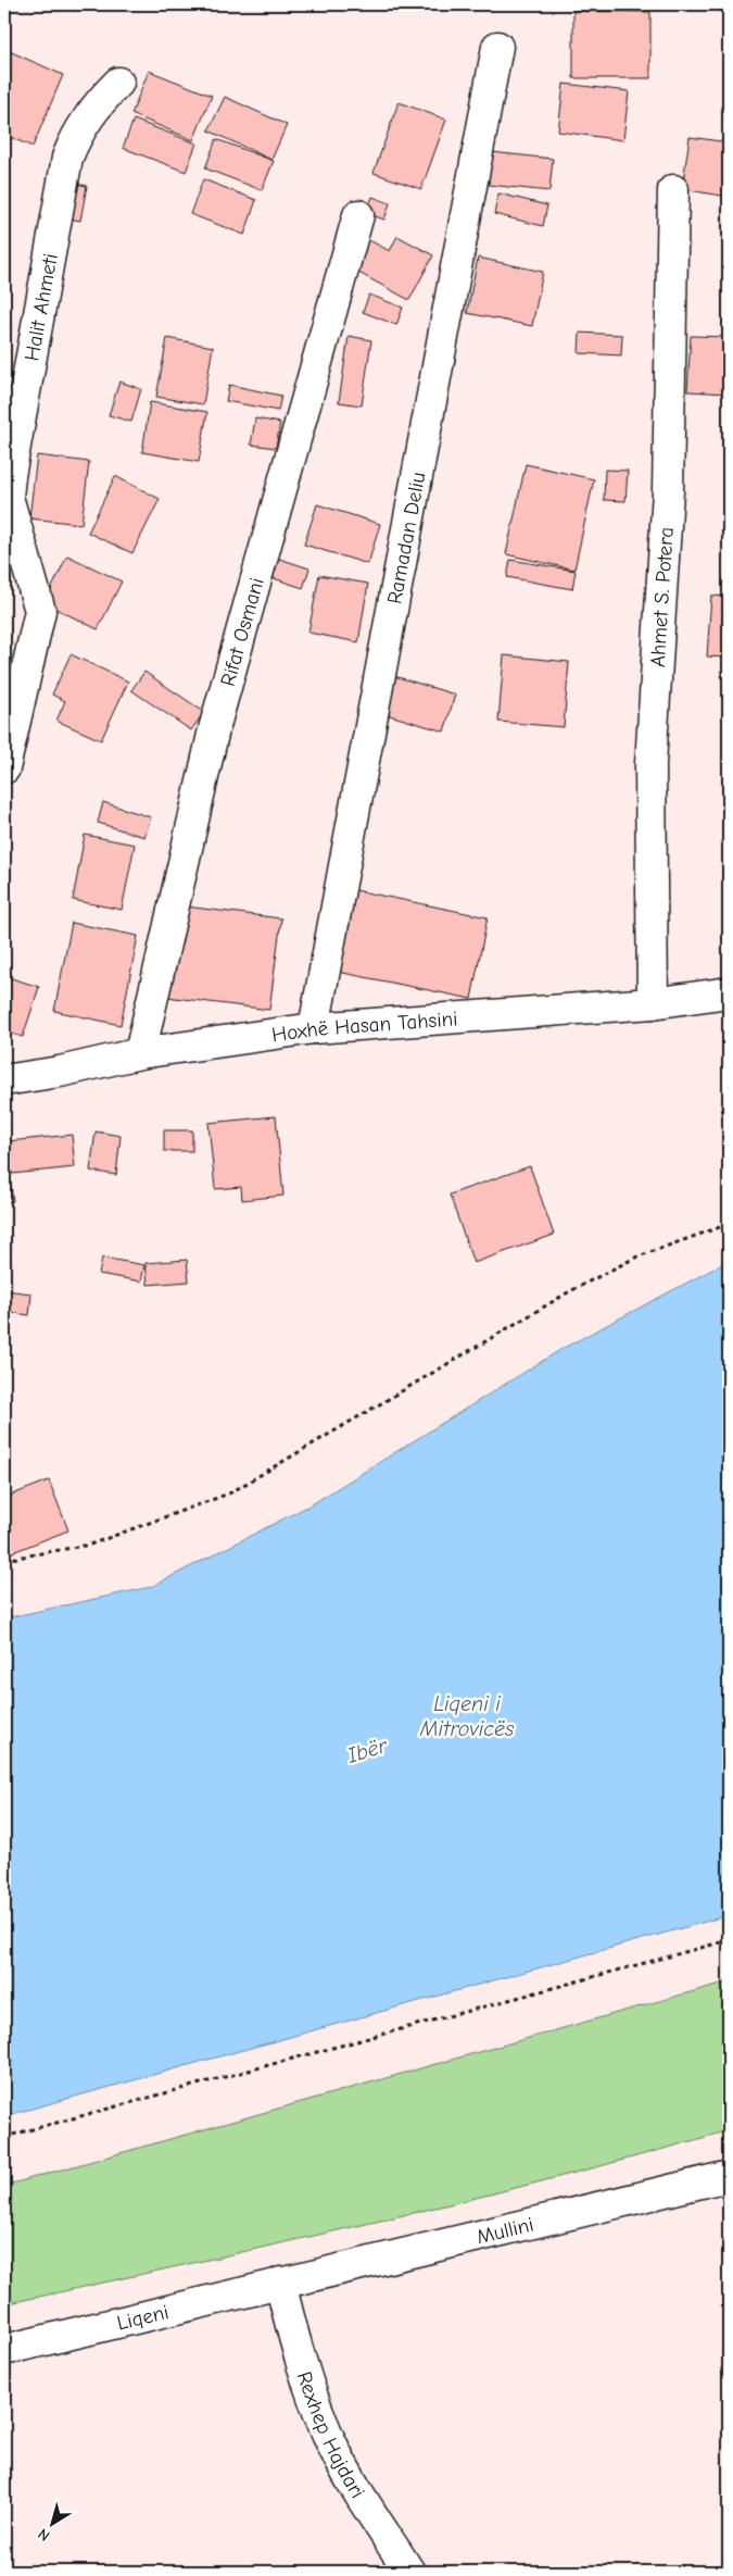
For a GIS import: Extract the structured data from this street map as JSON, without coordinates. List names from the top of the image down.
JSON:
{
  "streets": {
    "street": [
      "Halit Ahmeti",
      "Ramadan Deliu",
      "Ahmet S. Potera",
      "Rifat Osmani",
      "Hoxhë Hasan Tahsini",
      "Mullini",
      "Liqeni",
      "Rexhep Hajdari"
    ]
  },
  "crossings": [
    ["Ramadan Deliu", "Hoxhë Hasan Tahsini"],
    ["Ahmet S. Potera", "Hoxhë Hasan Tahsini"],
    ["Rifat Osmani", "Hoxhë Hasan Tahsini"],
    ["Mullini", "Liqeni"],
    ["Mullini", "Rexhep Hajdari"],
    ["Liqeni", "Rexhep Hajdari"]
  ],
  "water": ["Liqeni i Mitrovicës", "Ibër"],
  "north": "bottom left"
}
